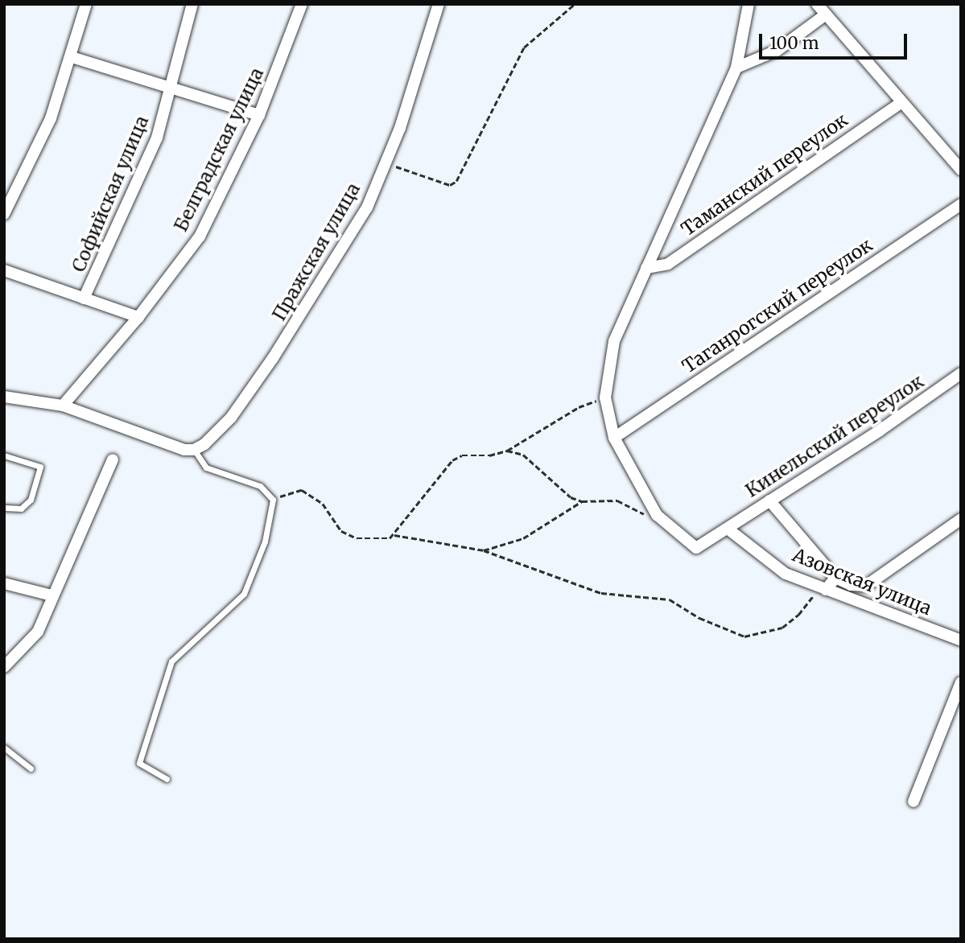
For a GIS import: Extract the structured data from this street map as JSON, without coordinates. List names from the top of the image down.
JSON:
{
  "streets": {
    "street": [
      "Белградская улица",
      "Таманский переулок",
      "Софийская улица",
      "Пражская улица",
      "Таганрогский переулок",
      "Кинельский переулок",
      "Азовская улица"
    ]
  },
  "crossings": [
    ["Кинельский переулок", "Азовская улица"]
  ],
  "scale_bar": "100 m"
}
